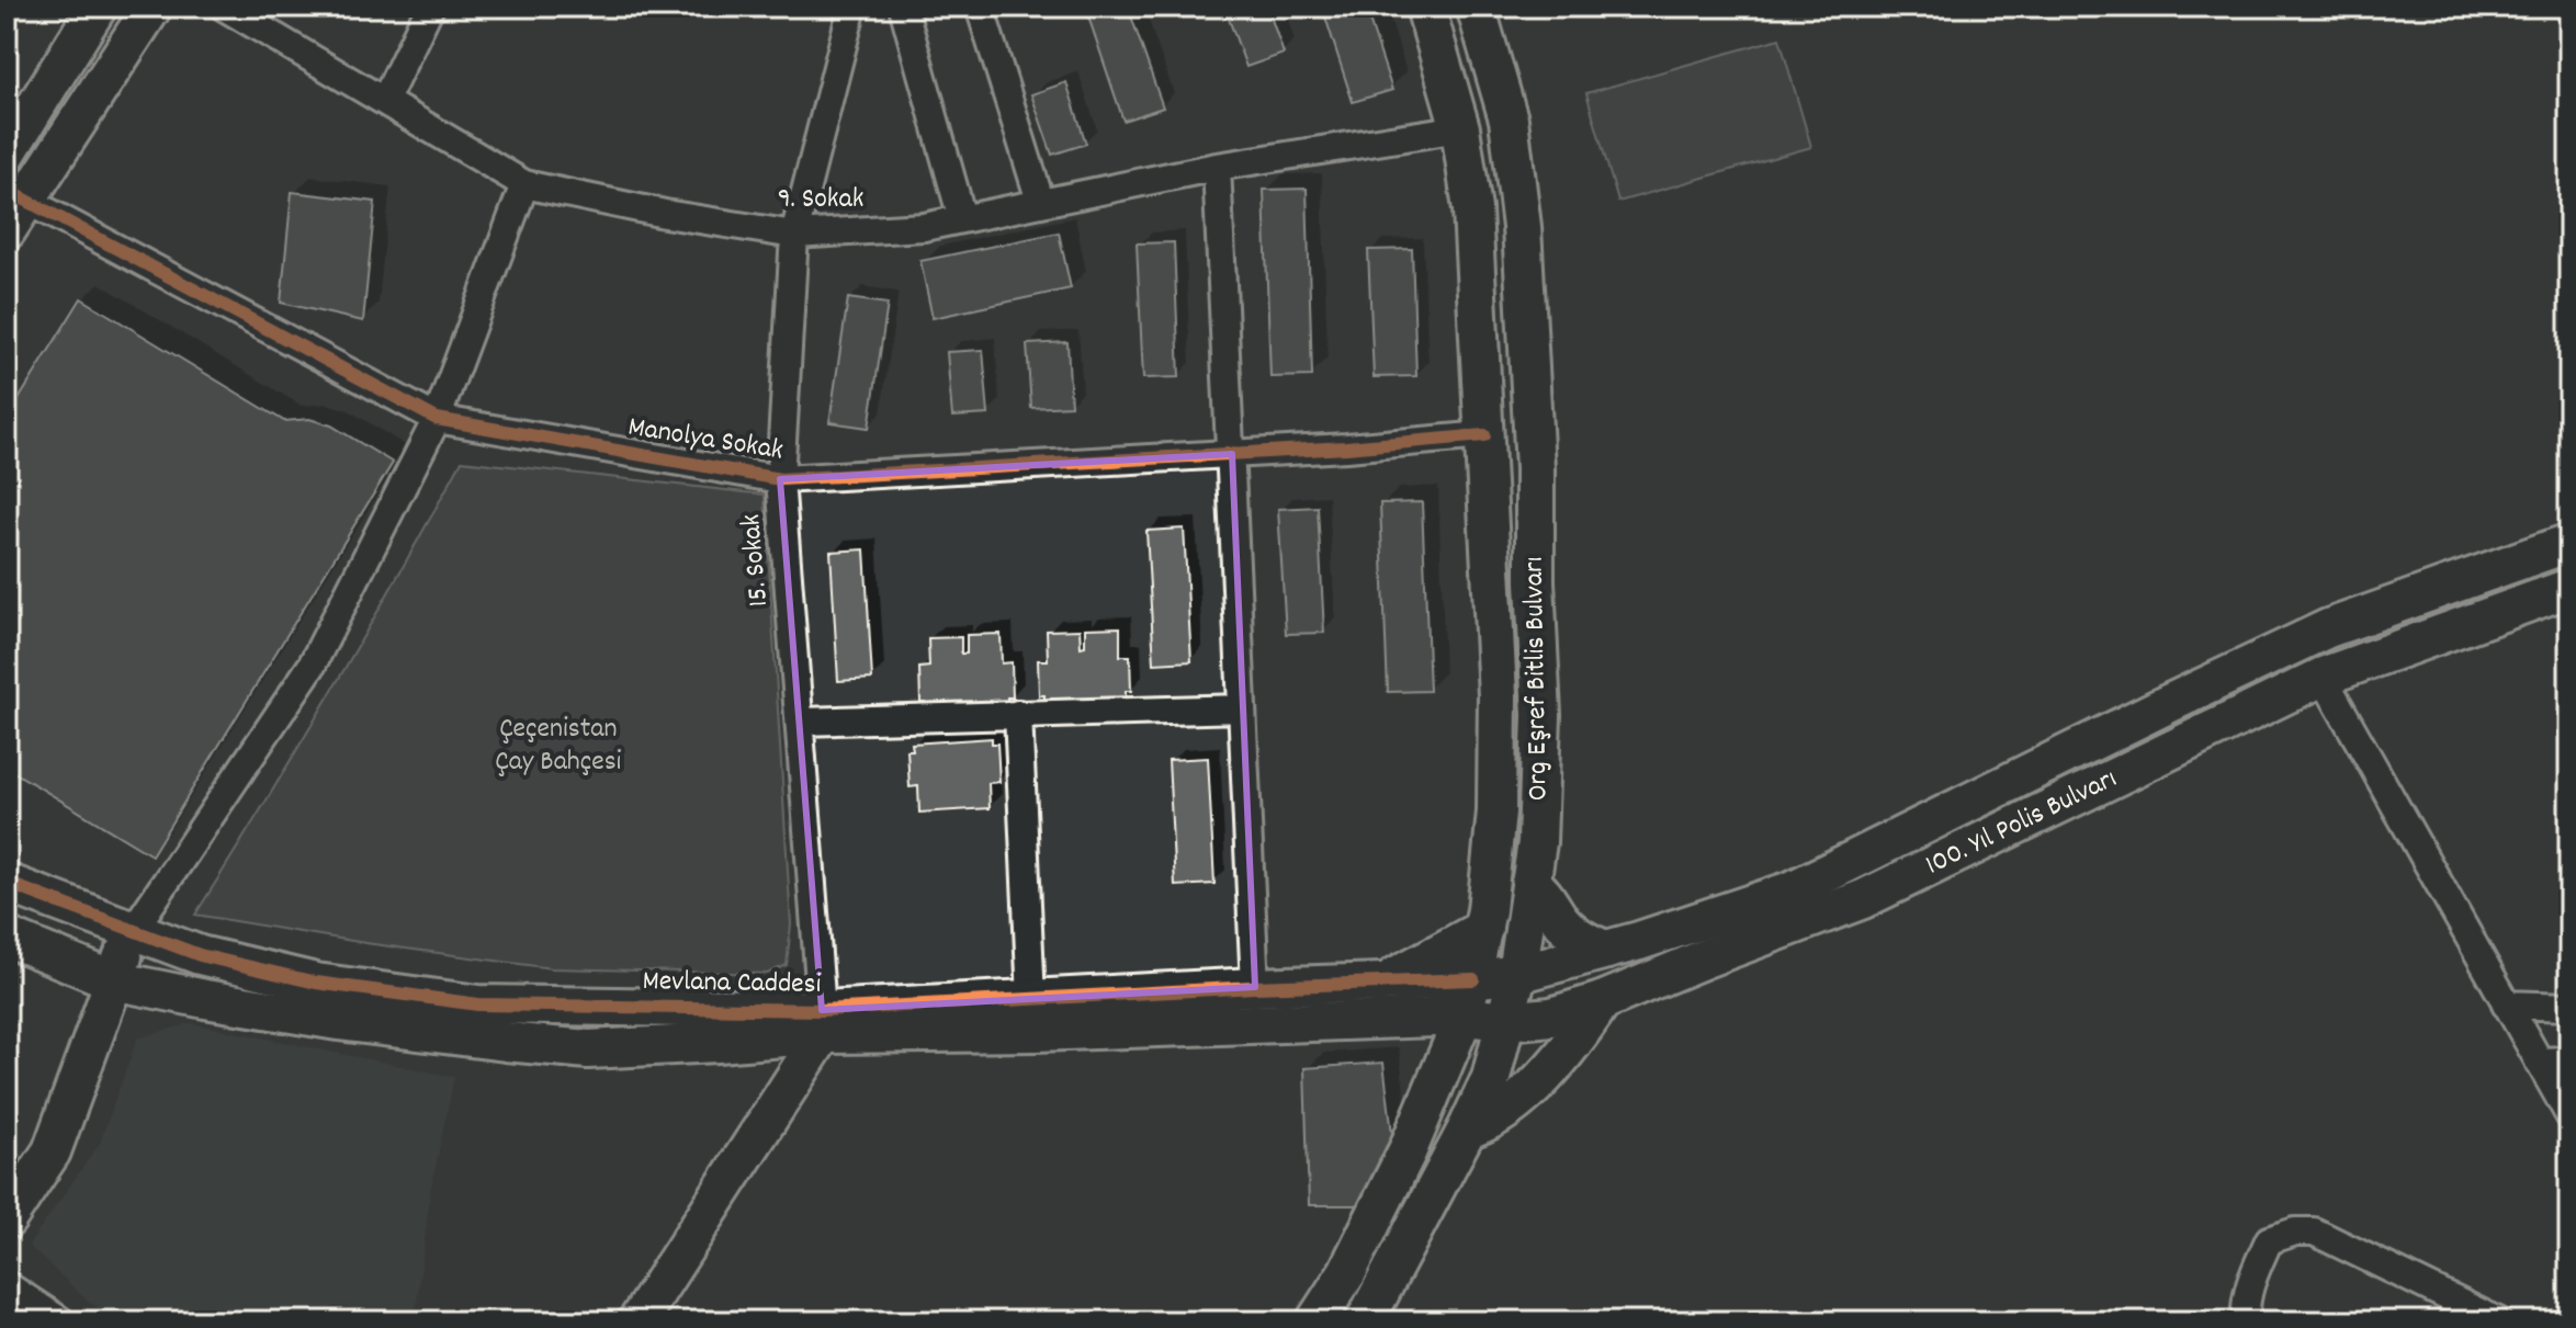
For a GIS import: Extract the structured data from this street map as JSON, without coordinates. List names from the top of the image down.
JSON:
{
  "streets": {
    "main road": ["Org Eşref Bitlis Bulvarı", "100. Yıl Polis Bulvarı", "Mevlana Caddesi"],
    "street": ["9. Sokak", "Manolya Sokak", "15. Sokak"]
  },
  "crossings": [
    ["9. Sokak", "15. Sokak"],
    ["Manolya Sokak", "15. Sokak"],
    ["15. Sokak", "Mevlana Caddesi"],
    ["Org Eşref Bitlis Bulvarı", "100. Yıl Polis Bulvarı"],
    ["Org Eşref Bitlis Bulvarı", "Mevlana Caddesi"],
    ["100. Yıl Polis Bulvarı", "Mevlana Caddesi"]
  ],
  "parks": ["Çeçenistan Çay Bahçesi"]
}
